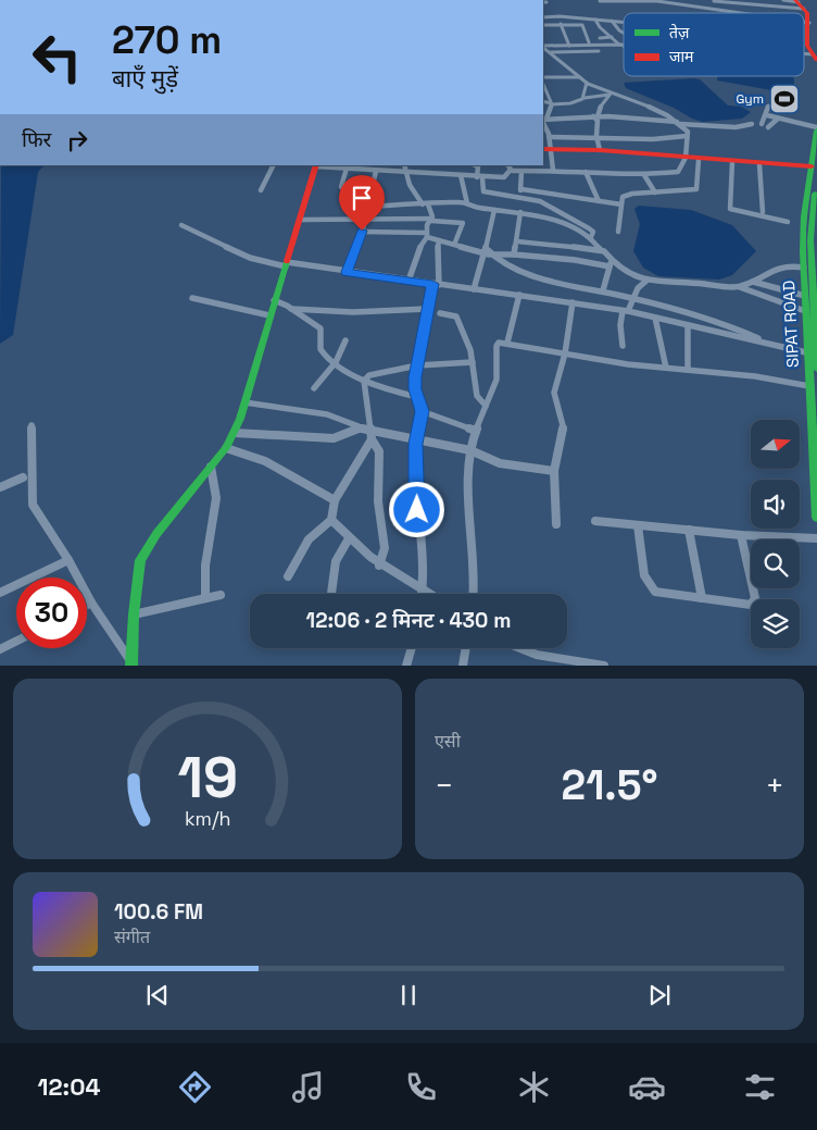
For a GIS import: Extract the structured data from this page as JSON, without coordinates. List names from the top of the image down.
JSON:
{
  "streets": {
    "main road": ["SIPAT ROAD"]
  },
  "places": {
    "sports": ["Gym"]
  },
  "legend": ["तेज़", "जाम"],
  "north": "right",
  "page": {
    "turn": ["270 m", "बाएँ मुड़ें"],
    "then": "फिर",
    "limit": "30",
    "trip": "12:06 · 2 मिनट · 430 m",
    "tile": "एसी",
    "heat": ["−", "21.5°", "+"],
    "song": ["100.6 FM", "संगीत"],
    "tabs": "12:04",
    "gauge": ["19", "km/h"]
  }
}
